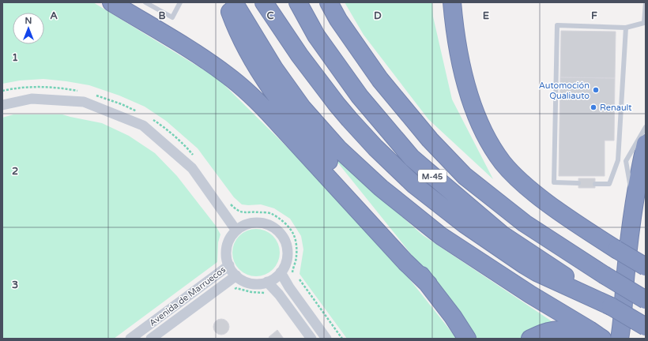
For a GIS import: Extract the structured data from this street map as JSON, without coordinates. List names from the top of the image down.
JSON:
{
  "streets": {
    "highway": ["M-45"],
    "street": ["Avenida de Marruecos"]
  },
  "places": ["Automoción Qualiauto", "Renault"],
  "north": "top",
  "grid": {
    "columns": [
      "A",
      "B",
      "C",
      "D",
      "E",
      "F"
    ],
    "rows": ["1", "2", "3"]
  }
}
